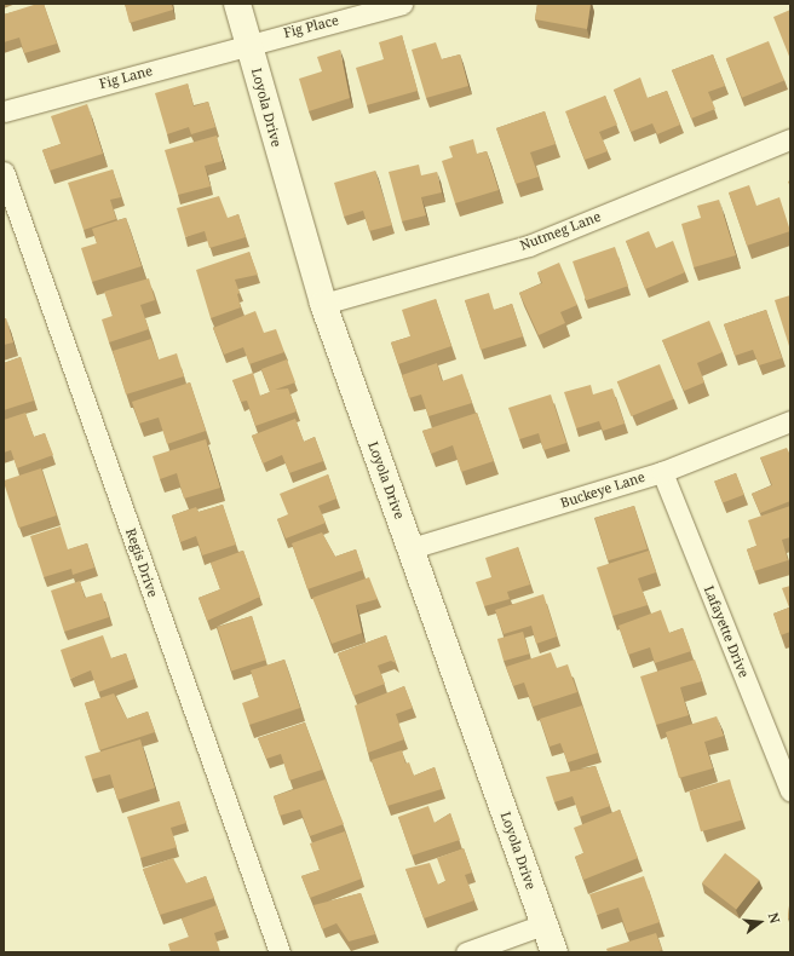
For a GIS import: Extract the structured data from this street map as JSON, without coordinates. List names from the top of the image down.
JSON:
{
  "streets": {
    "street": [
      "Fig Place",
      "Fig Lane",
      "Loyola Drive",
      "Nutmeg Lane",
      "Buckeye Lane",
      "Regis Drive",
      "Lafayette Drive"
    ]
  },
  "crossings": [
    ["Fig Place", "Fig Lane"],
    ["Fig Place", "Loyola Drive"],
    ["Fig Lane", "Loyola Drive"],
    ["Loyola Drive", "Nutmeg Lane"],
    ["Loyola Drive", "Buckeye Lane"],
    ["Buckeye Lane", "Lafayette Drive"]
  ],
  "north": "right"
}
